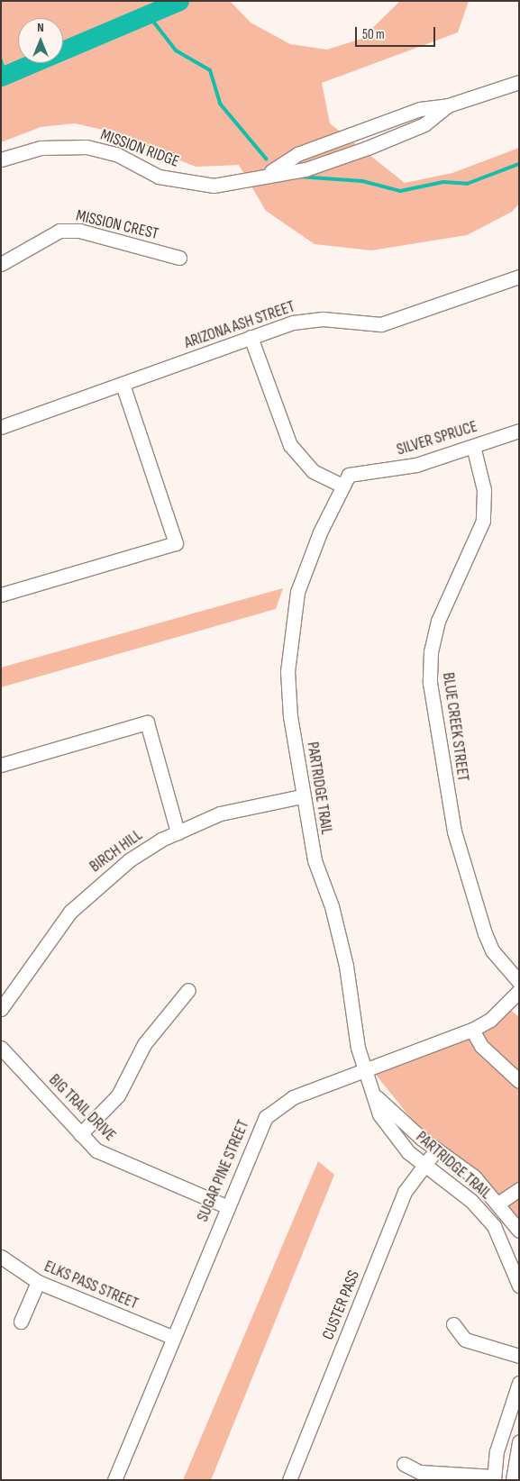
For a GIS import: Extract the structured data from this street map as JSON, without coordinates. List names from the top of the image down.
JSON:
{
  "streets": {
    "street": [
      "MISSION RIDGE",
      "MISSION CREST",
      "ARIZONA ASH STREET",
      "SILVER SPRUCE",
      "BLUE CREEK STREET",
      "PARTRIDGE TRAIL",
      "BIRCH HILL",
      "BIG TRAIL DRIVE",
      "SUGAR PINE STREET",
      "ELKS PASS STREET",
      "CUSTER PASS"
    ]
  },
  "crossings": [
    ["SILVER SPRUCE", "BLUE CREEK STREET"],
    ["SILVER SPRUCE", "PARTRIDGE TRAIL"],
    ["PARTRIDGE TRAIL", "BIRCH HILL"],
    ["PARTRIDGE TRAIL", "SUGAR PINE STREET"],
    ["PARTRIDGE TRAIL", "CUSTER PASS"],
    ["BIG TRAIL DRIVE", "SUGAR PINE STREET"],
    ["SUGAR PINE STREET", "ELKS PASS STREET"]
  ],
  "scale_bar": "50 m",
  "north": "top"
}
